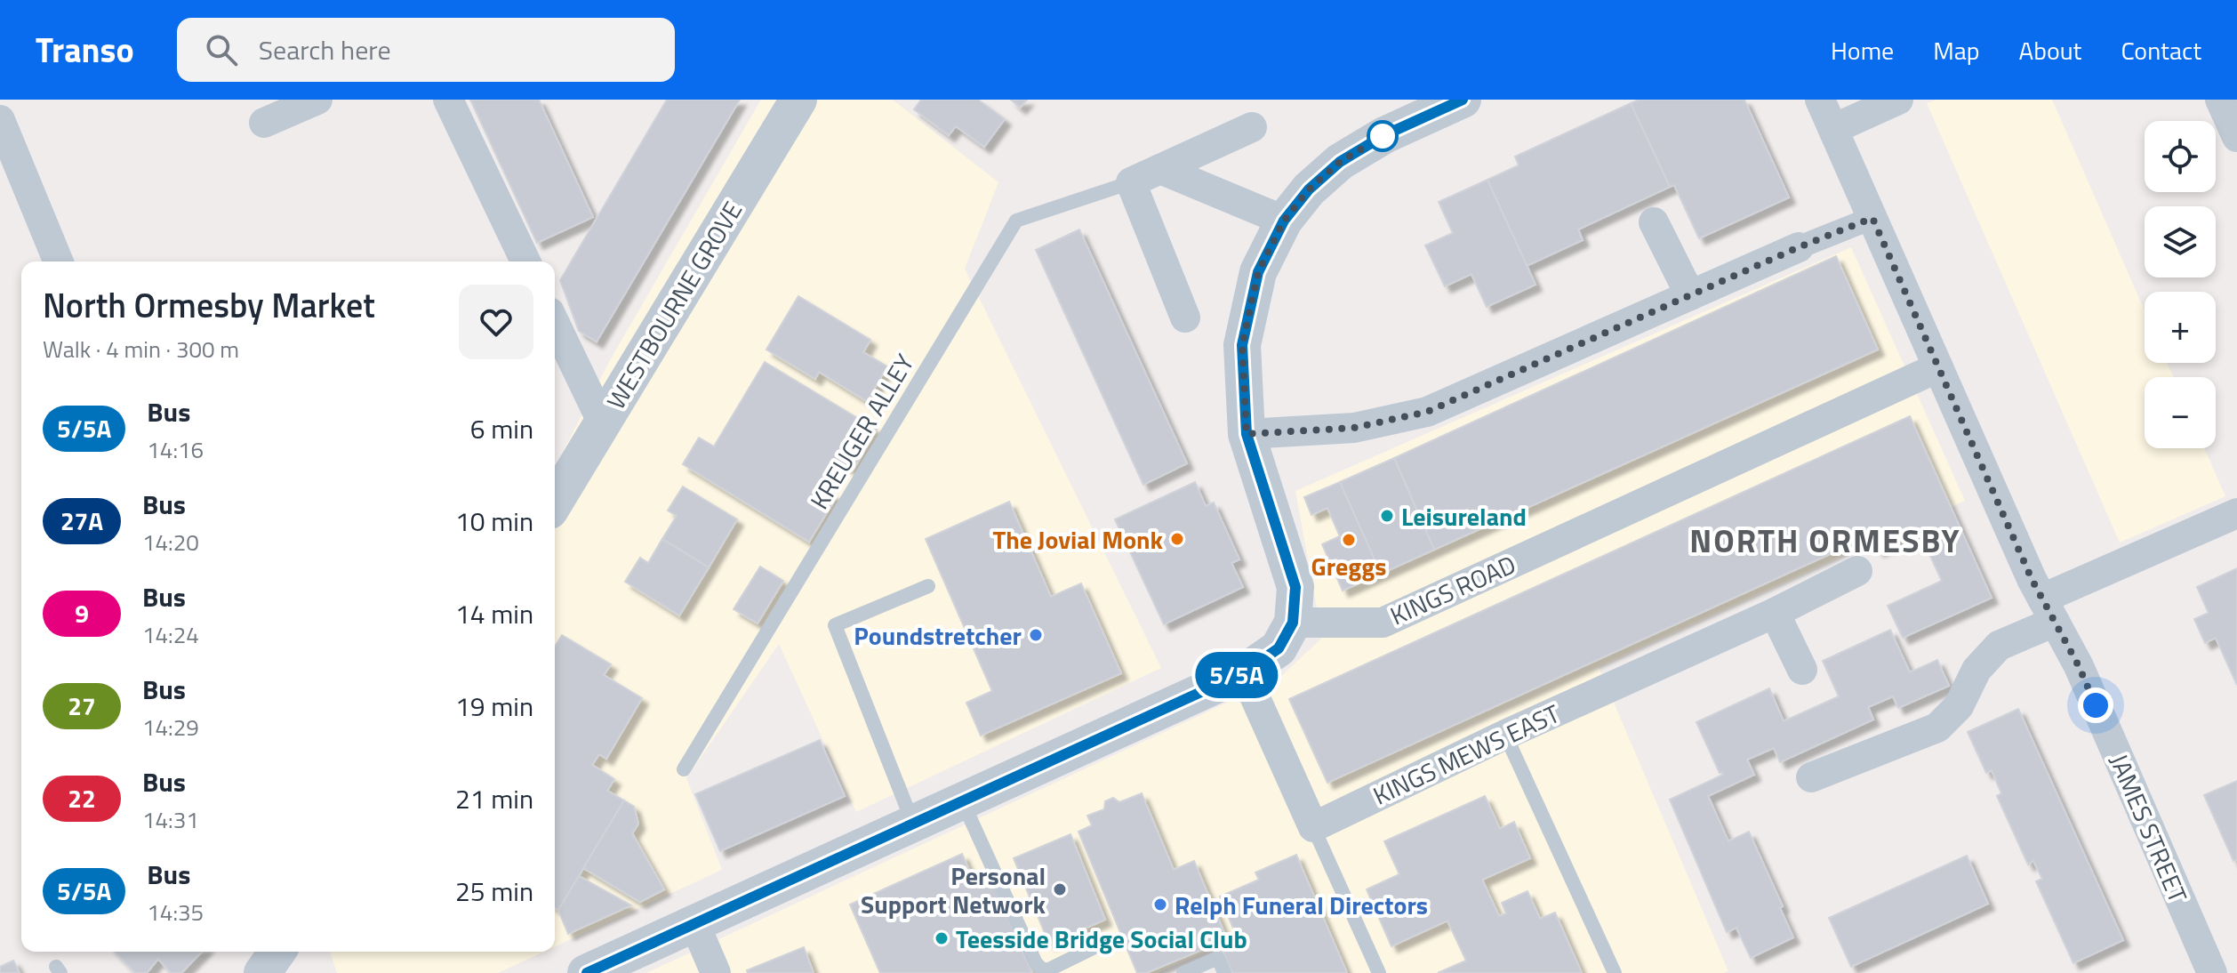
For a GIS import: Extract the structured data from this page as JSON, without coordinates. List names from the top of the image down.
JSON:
{
  "streets": {
    "street": [
      "WESTBOURNE GROVE",
      "KINGS ROAD",
      "KINGS MEWS EAST",
      "JAMES STREET"
    ],
    "lane": ["KREUGER ALLEY"]
  },
  "crossings": [
    ["KINGS ROAD", "JAMES STREET"]
  ],
  "districts": ["NORTH ORMESBY"],
  "places": [
    "Leisureland",
    "The Jovial Monk",
    "Greggs",
    "Poundstretcher",
    "Personal Support Network",
    "Relph Funeral Directors",
    "Teesside Bridge Social Club"
  ],
  "lines": ["bus line 5/5A"],
  "page": {
    "header": "Transo",
    "search": "Search here",
    "nav": [
      "Home",
      "Map",
      "About",
      "Contact"
    ],
    "on_map": "5/5A",
    "map_buttons": ["+", "−"],
    "heading": ["North Ormesby Market", "Walk · 4 min · 300 m"],
    "list": [
      {
        "mark": "5/5A",
        "name": "Bus",
        "note": "14:16",
        "value": "6 min"
      },
      {
        "mark": "27A",
        "name": "Bus",
        "note": "14:20",
        "value": "10 min"
      },
      {
        "mark": "9",
        "name": "Bus",
        "note": "14:24",
        "value": "14 min"
      },
      {
        "mark": "27",
        "name": "Bus",
        "note": "14:29",
        "value": "19 min"
      },
      {
        "mark": "22",
        "name": "Bus",
        "note": "14:31",
        "value": "21 min"
      },
      {
        "mark": "5/5A",
        "name": "Bus",
        "note": "14:35",
        "value": "25 min"
      }
    ]
  }
}
